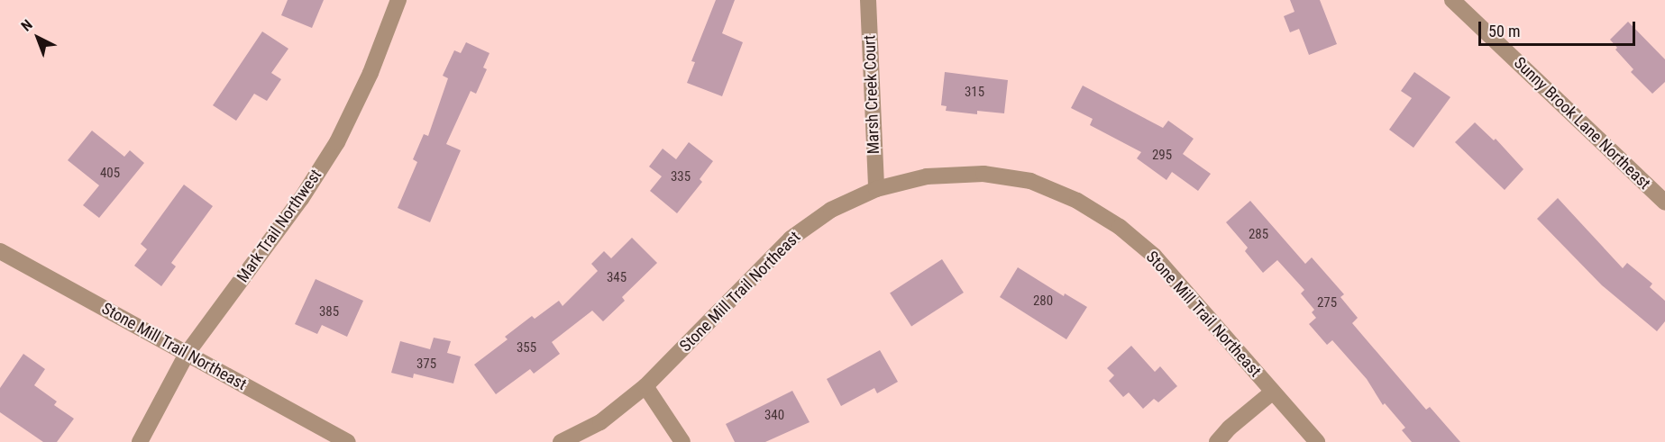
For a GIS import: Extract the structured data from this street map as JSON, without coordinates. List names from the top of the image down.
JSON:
{
  "streets": {
    "street": [
      "Marsh Creek Court",
      "Sunny Brook Lane Northeast",
      "Mark Trail Northwest",
      "Stone Mill Trail Northeast"
    ]
  },
  "crossings": [
    ["Marsh Creek Court", "Stone Mill Trail Northeast"],
    ["Mark Trail Northwest", "Stone Mill Trail Northeast"]
  ],
  "house_numbers": [
    "315",
    "295",
    "405",
    "335",
    "285",
    "345",
    "280",
    "275",
    "385",
    "355",
    "375",
    "340"
  ],
  "scale_bar": "50 m",
  "north": "top left"
}
